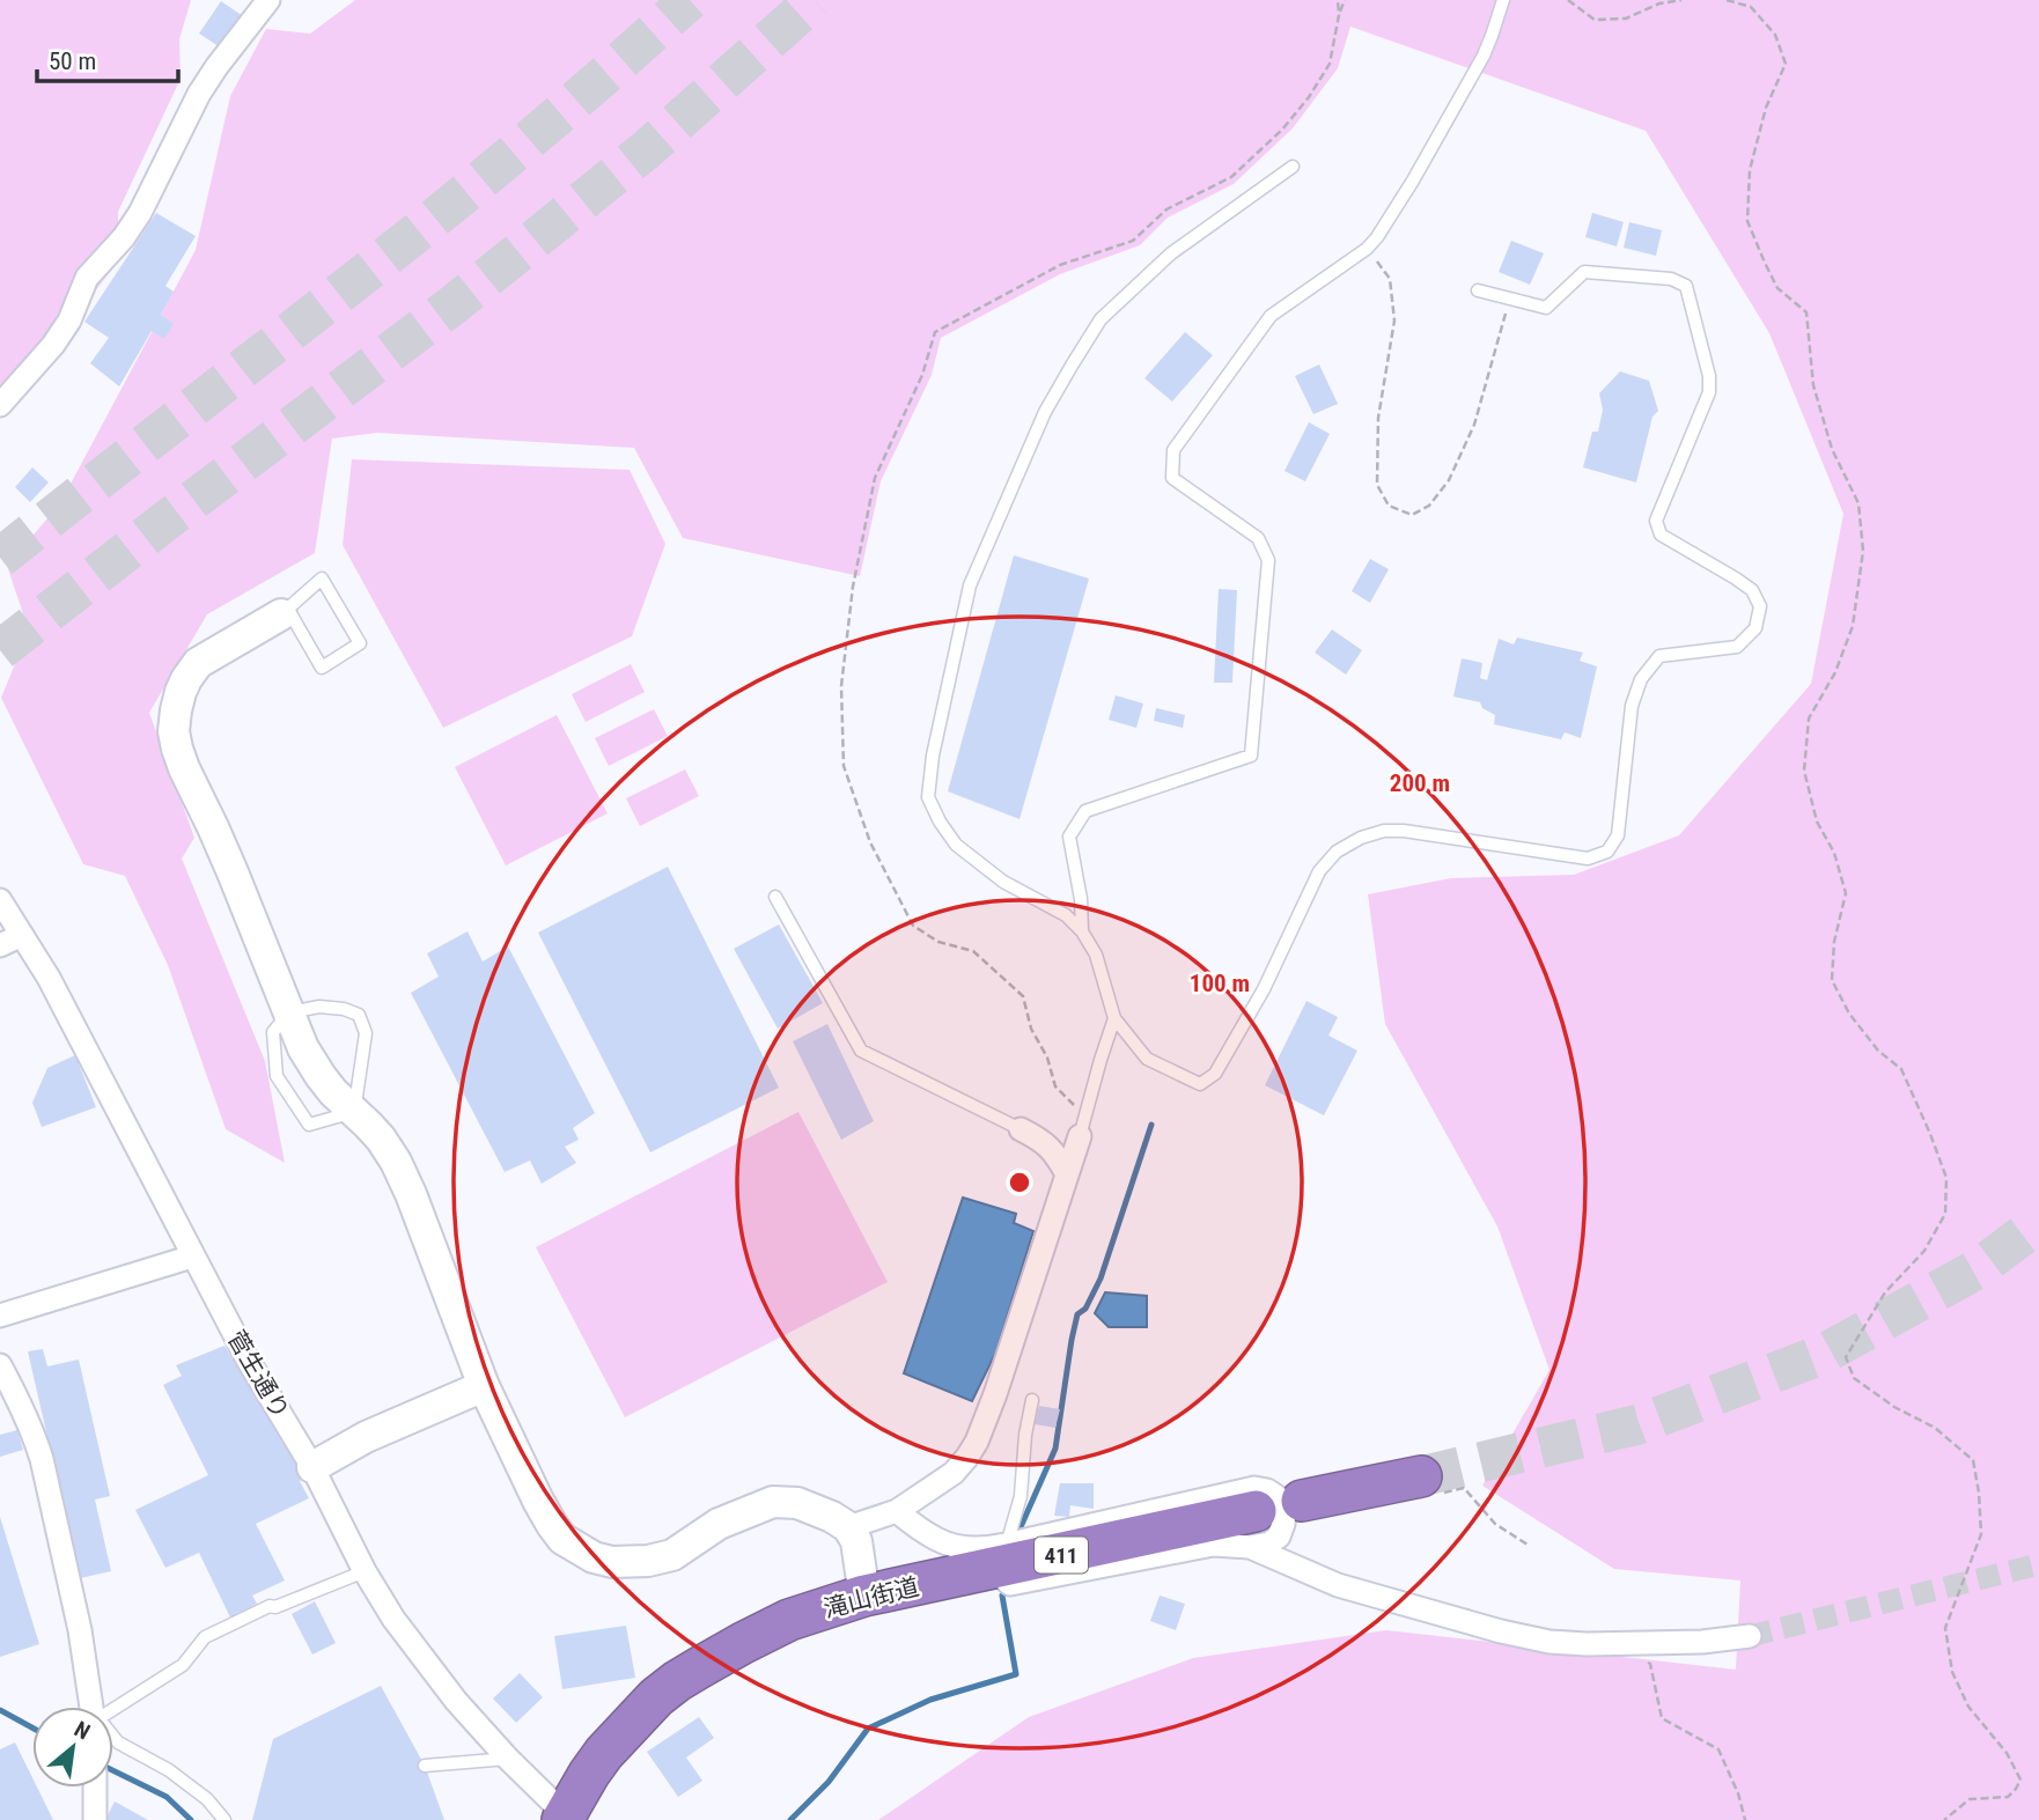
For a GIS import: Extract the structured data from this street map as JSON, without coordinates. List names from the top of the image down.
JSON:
{
  "streets": {
    "highway": ["411", "滝山街道"],
    "street": ["菅生通り"]
  },
  "crossings": [
    ["菅生通り", "滝山街道"]
  ],
  "scale_bar": "50 m",
  "north": "top right",
  "rings": ["200 m", "100 m"]
}
